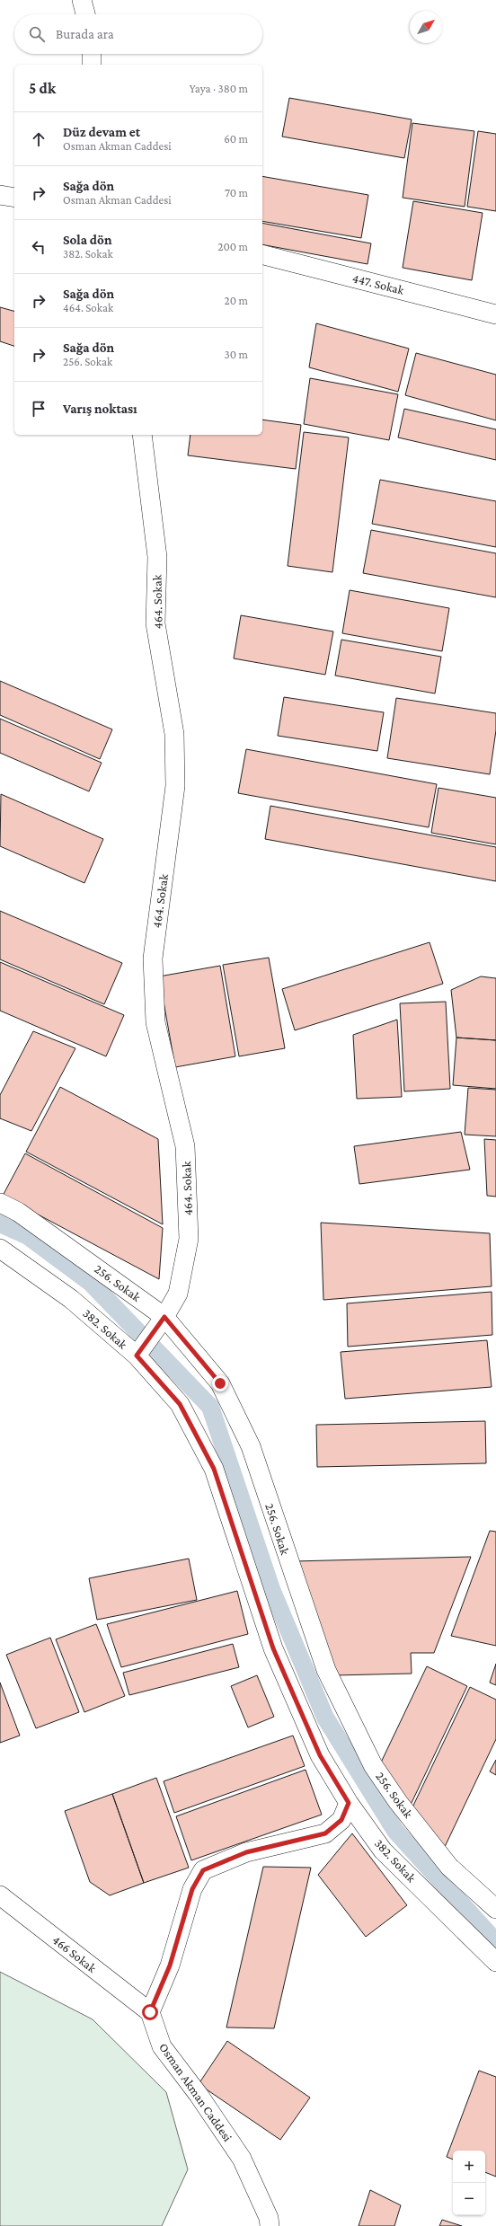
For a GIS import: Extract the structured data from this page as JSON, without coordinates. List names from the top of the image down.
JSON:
{
  "streets": {
    "street": [
      "447. Sokak",
      "464. Sokak",
      "256. Sokak",
      "382. Sokak",
      "466 Sokak",
      "Osman Akman Caddesi"
    ]
  },
  "crossings": [
    ["464. Sokak", "256. Sokak"],
    ["464. Sokak", "382. Sokak"],
    ["466 Sokak", "Osman Akman Caddesi"]
  ],
  "north": "top right",
  "page": {
    "search": "Burada ara",
    "heading": ["5 dk", "Yaya · 380 m"],
    "list": [
      ["Düz devam et", "Osman Akman Caddesi", "60 m"],
      ["Sağa dön", "Osman Akman Caddesi", "70 m"],
      ["Sola dön", "382. Sokak", "200 m"],
      ["Sağa dön", "464. Sokak", "20 m"],
      ["Sağa dön", "256. Sokak", "30 m"],
      "Varış noktası"
    ],
    "map_buttons": ["+", "−"]
  }
}
